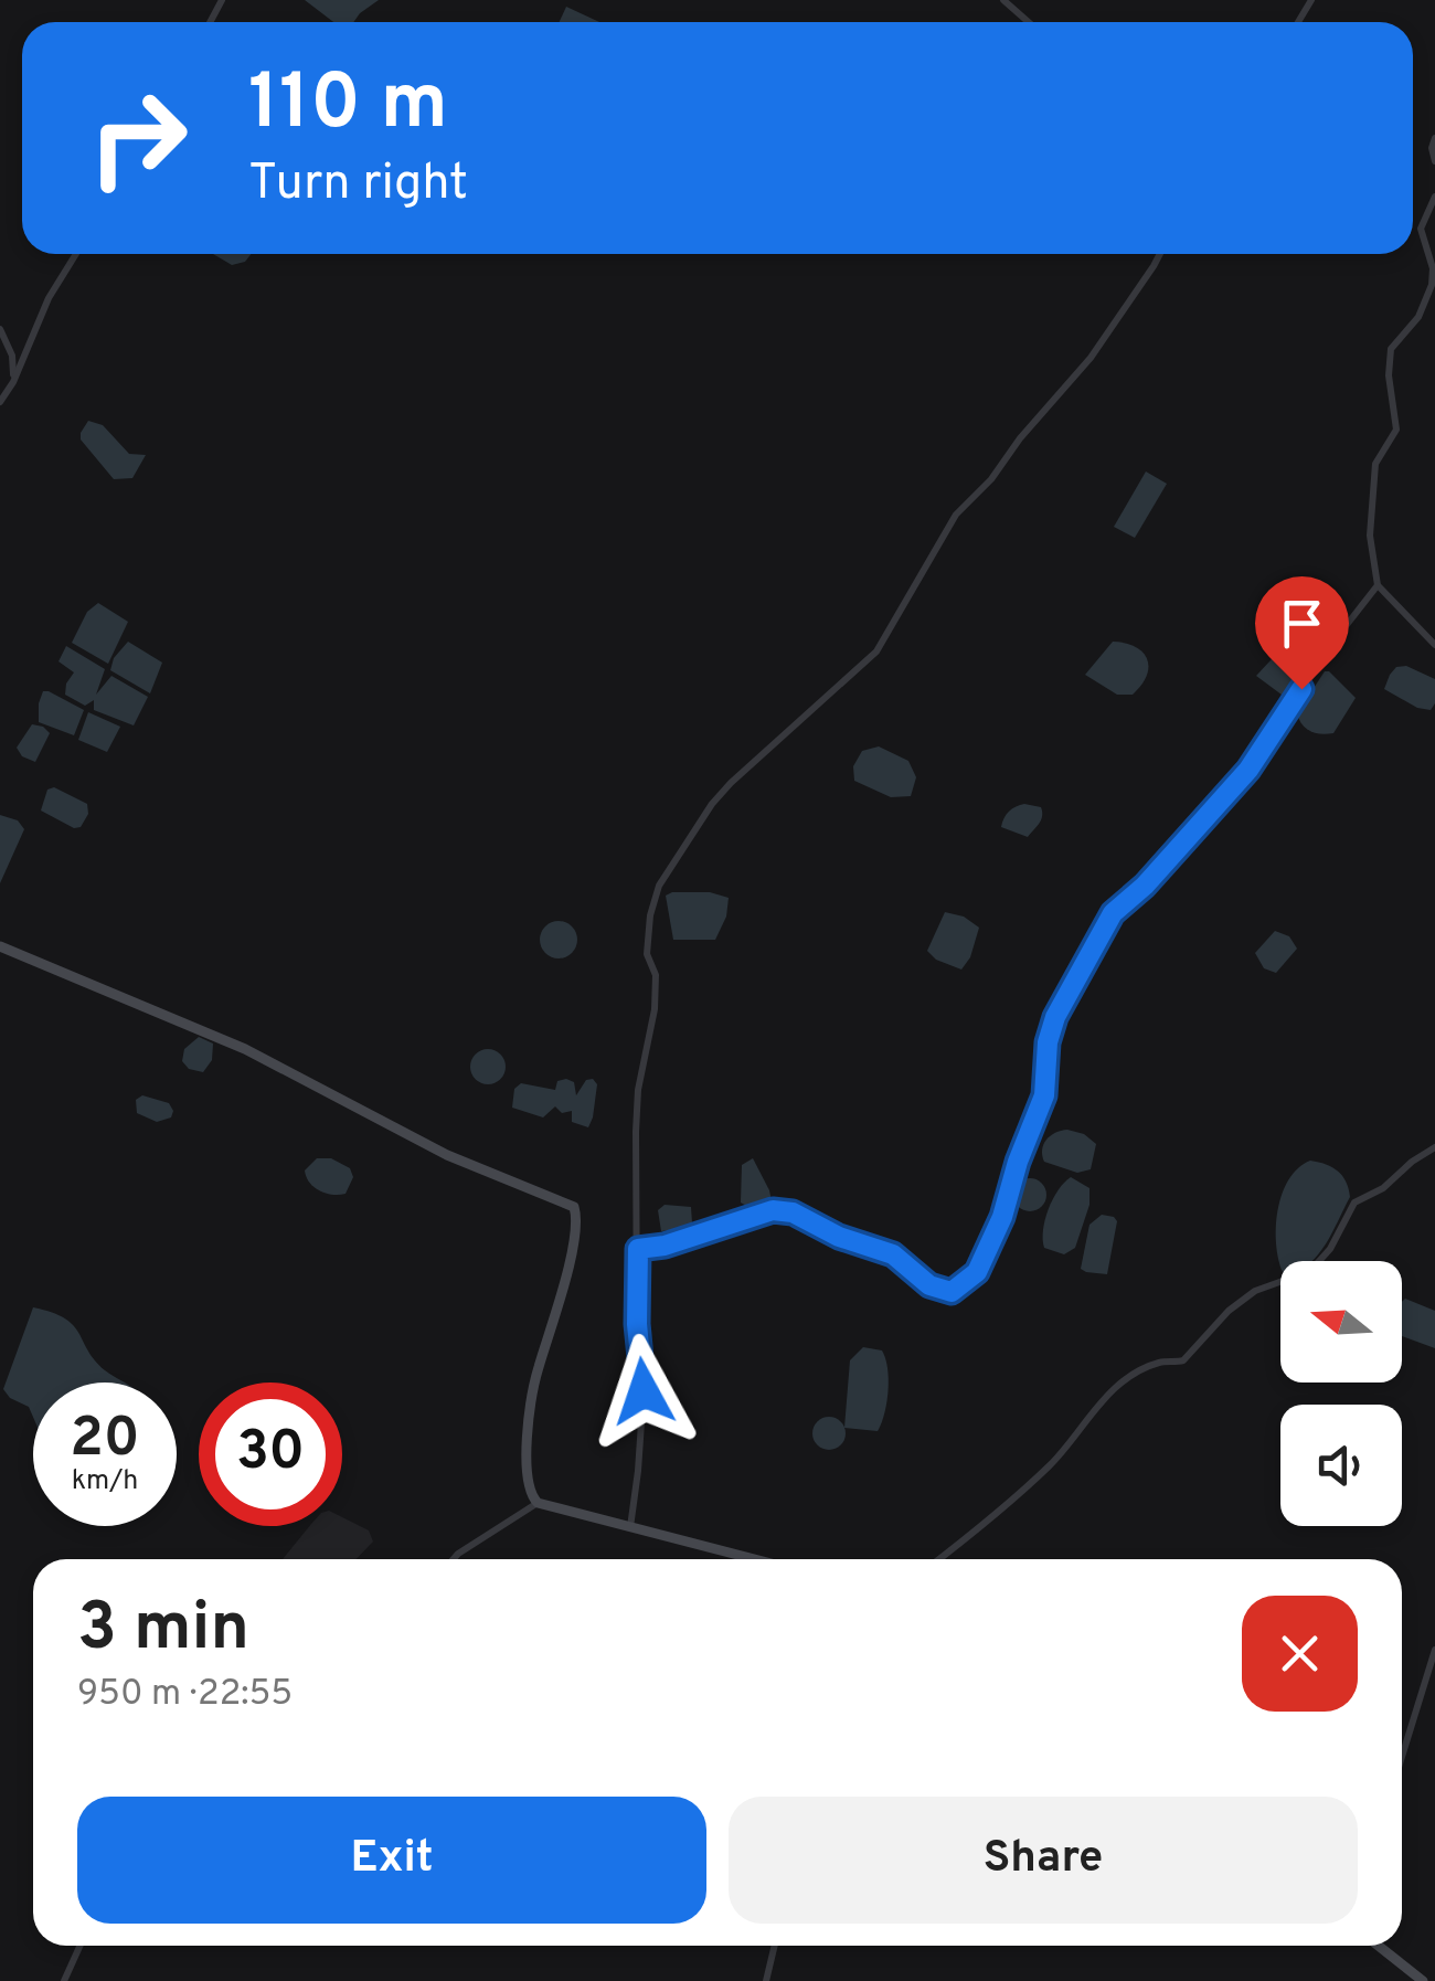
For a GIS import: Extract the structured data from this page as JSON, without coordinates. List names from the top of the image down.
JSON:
{
  "north": "left",
  "page": {
    "turn": ["110 m", "Turn right"],
    "speed": "20 km/h",
    "limit": "30",
    "heading": ["3 min", "950 m · 22:55"],
    "buttons": ["Exit", "Share"]
  }
}
